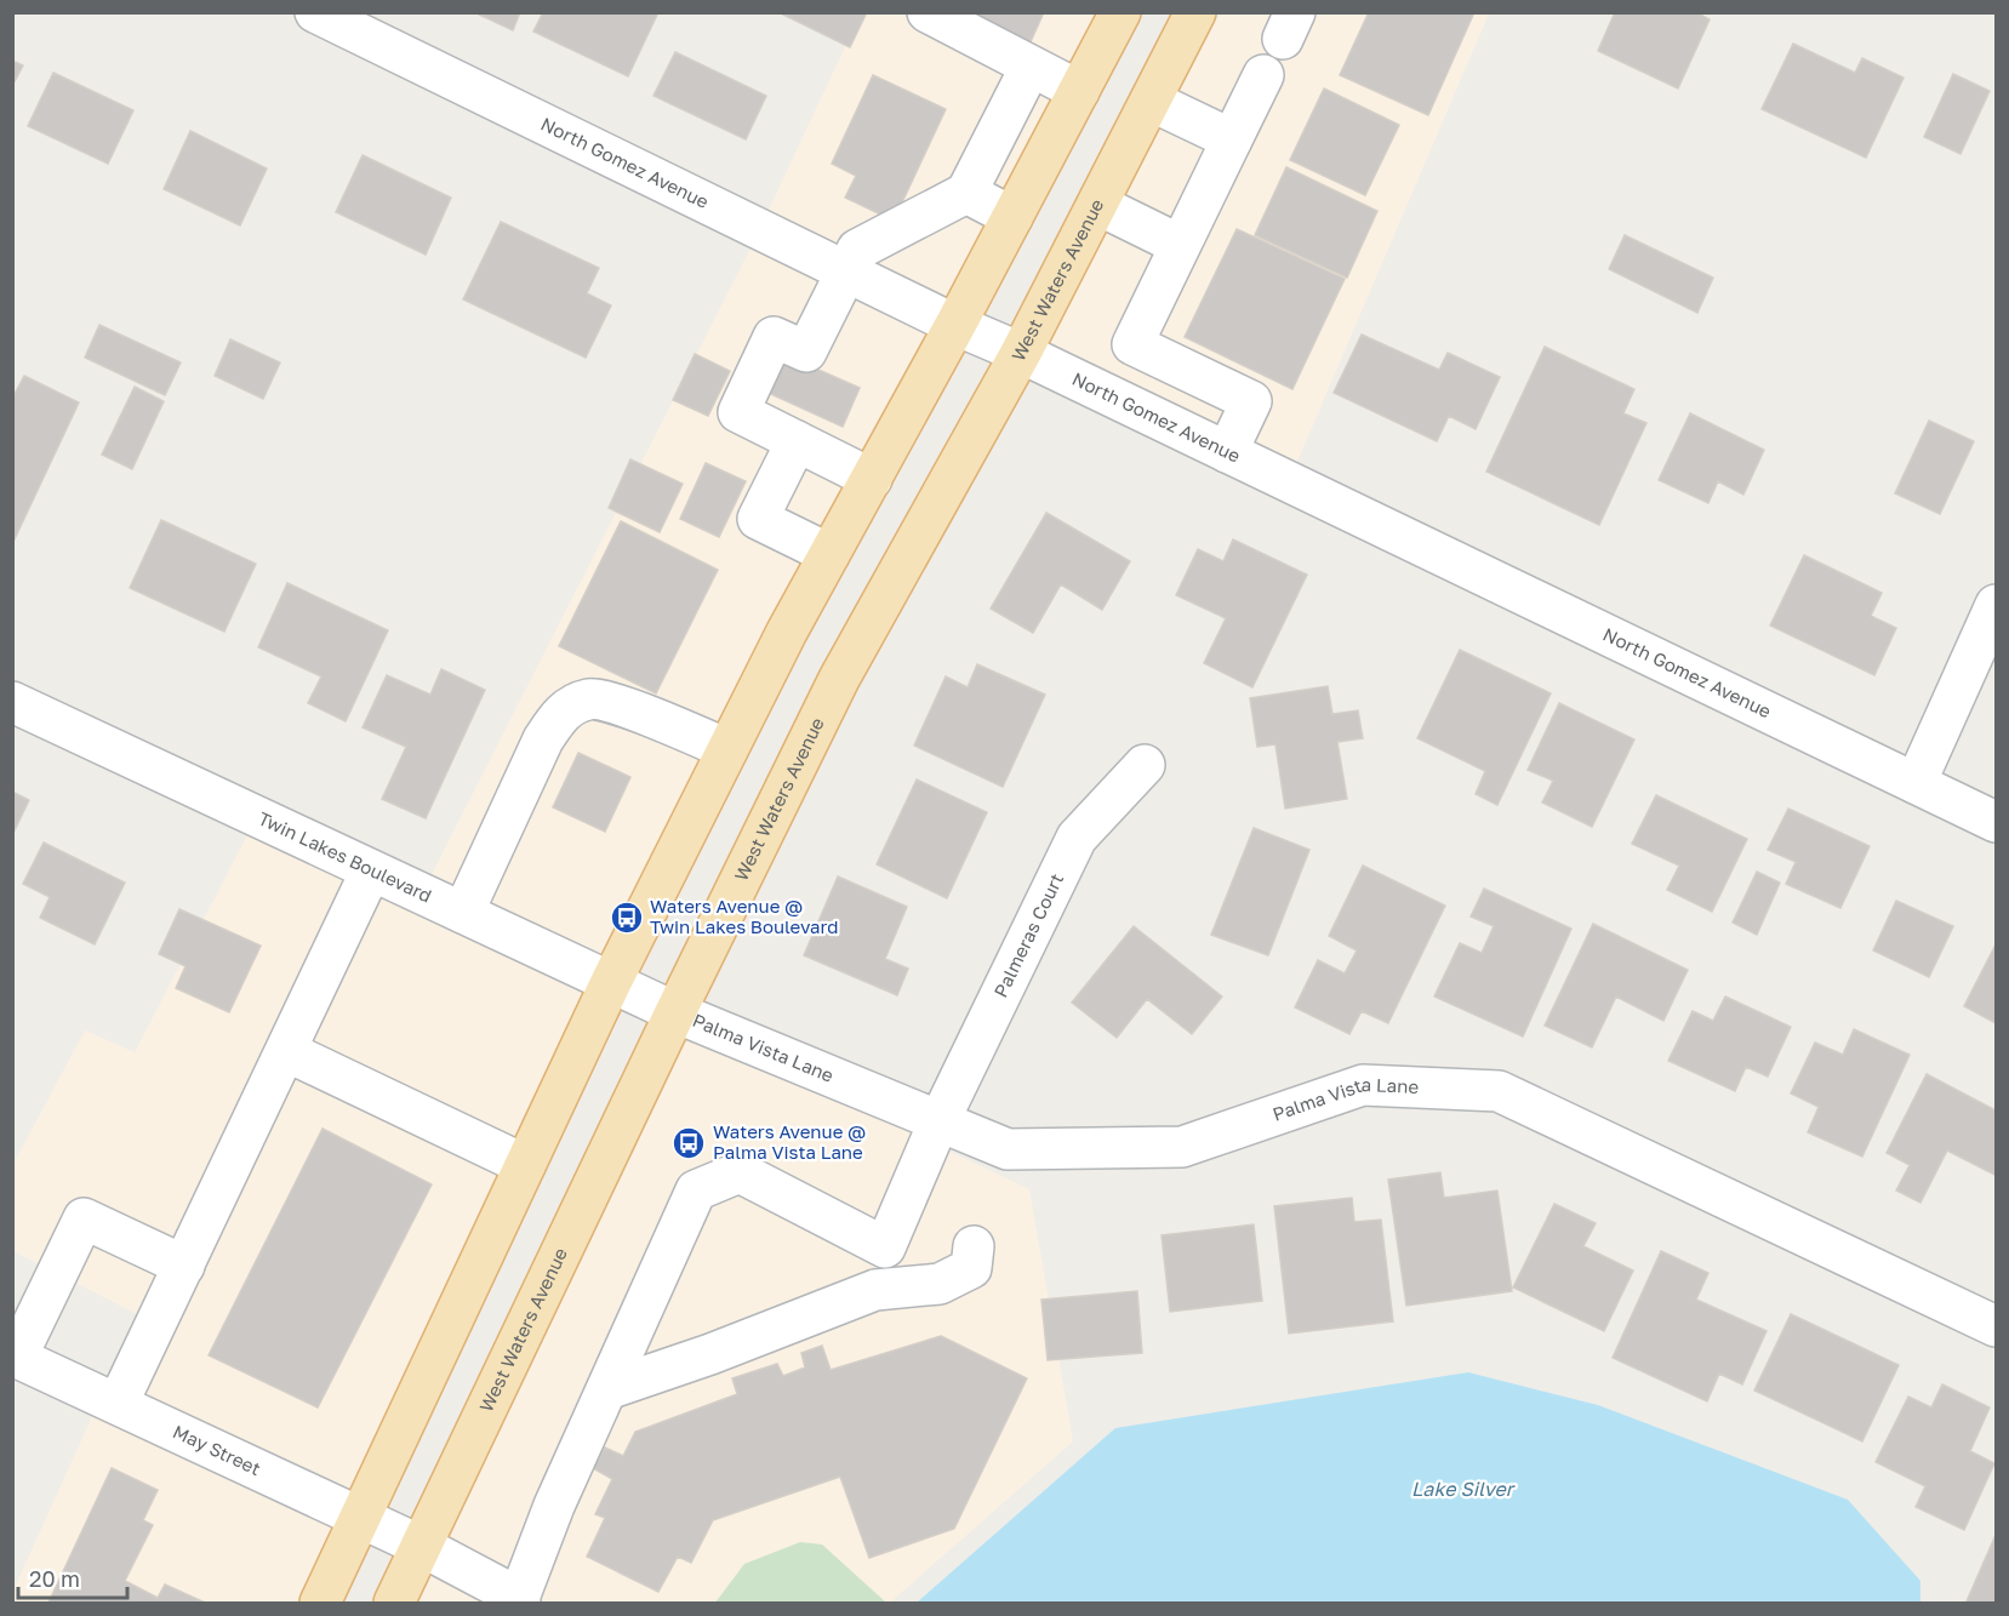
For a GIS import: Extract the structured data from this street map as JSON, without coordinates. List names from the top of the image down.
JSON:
{
  "streets": {
    "main road": ["West Waters Avenue"],
    "street": [
      "North Gomez Avenue",
      "Twin Lakes Boulevard",
      "Palmeras Court",
      "Palma Vista Lane",
      "May Street"
    ]
  },
  "crossings": [
    ["North Gomez Avenue", "West Waters Avenue"],
    ["West Waters Avenue", "Twin Lakes Boulevard"],
    ["West Waters Avenue", "Palma Vista Lane"],
    ["West Waters Avenue", "May Street"],
    ["Twin Lakes Boulevard", "Palma Vista Lane"],
    ["Palmeras Court", "Palma Vista Lane"]
  ],
  "water": ["Lake Silver"],
  "places": {
    "bus stop": ["Waters Avenue @ Twin Lakes Boulevard", "Waters Avenue @ Palma Vista Lane"]
  },
  "scale_bar": "20 m"
}
